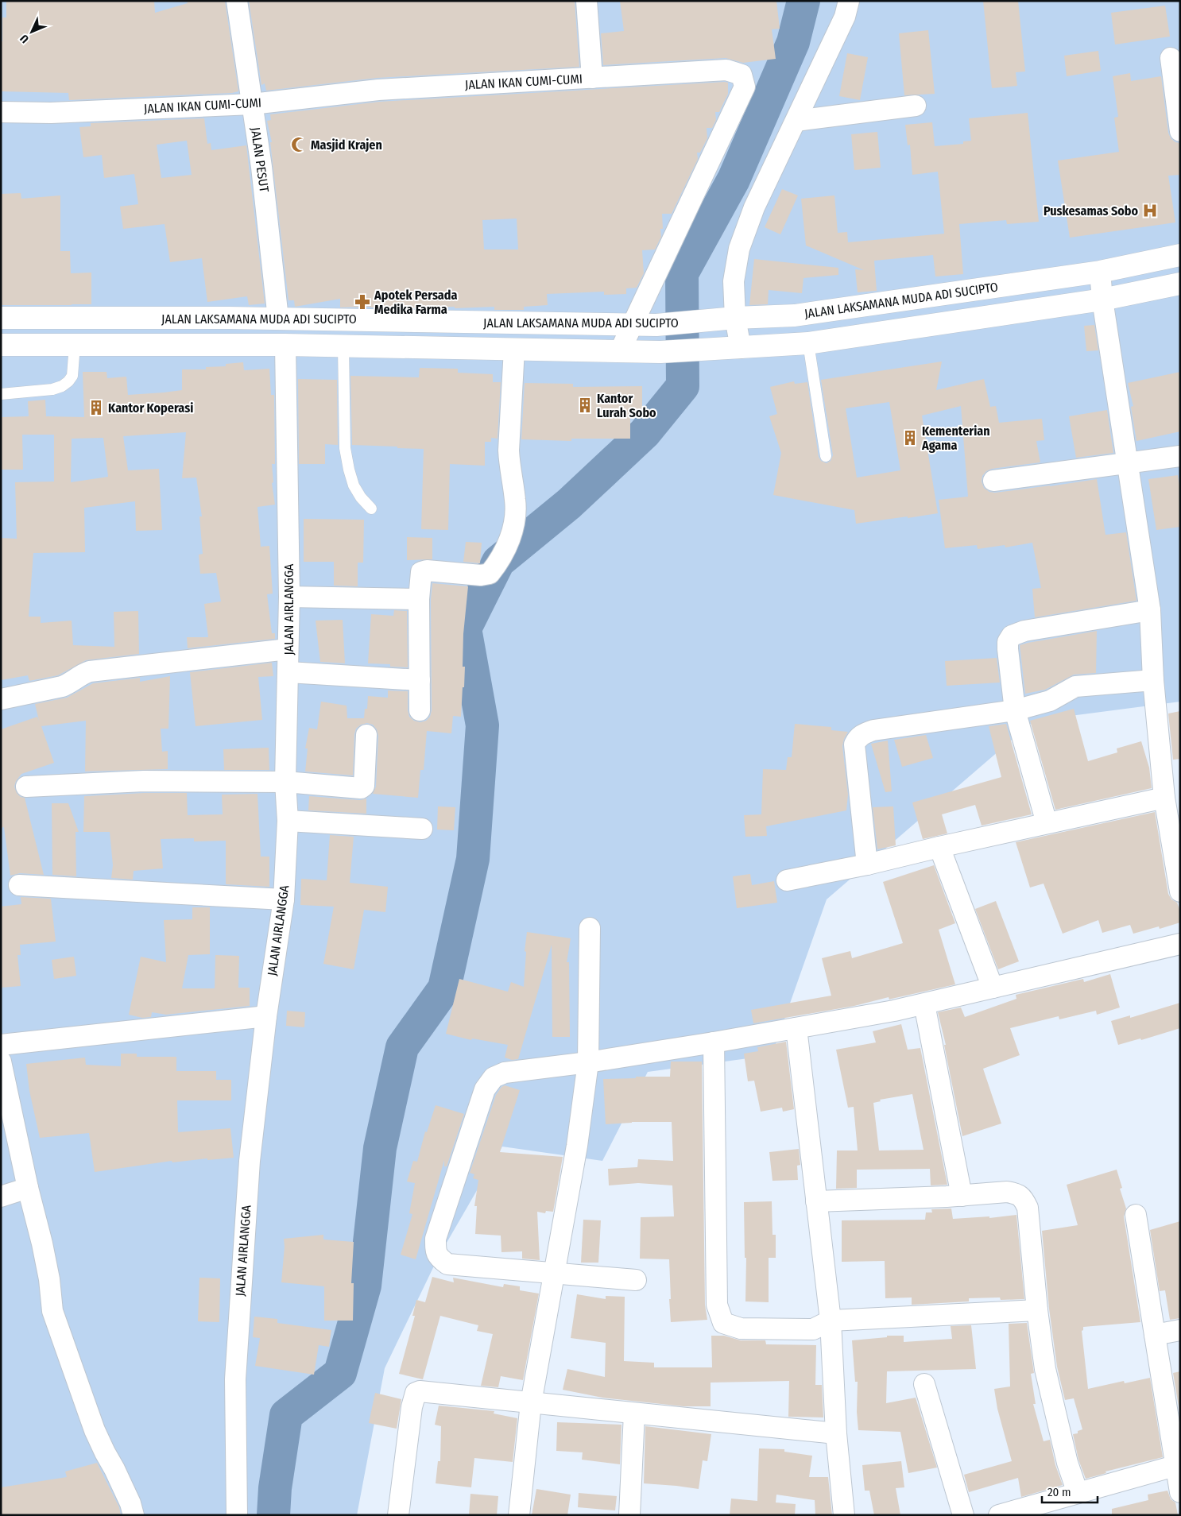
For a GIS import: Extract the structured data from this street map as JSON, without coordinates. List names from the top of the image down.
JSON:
{
  "streets": {
    "main road": ["JALAN LAKSAMANA MUDA ADI SUCIPTO"],
    "street": ["JALAN IKAN CUMI-CUMI", "JALAN PESUT", "JALAN AIRLANGGA"]
  },
  "crossings": [
    ["JALAN IKAN CUMI-CUMI", "JALAN PESUT"],
    ["JALAN IKAN CUMI-CUMI", "JALAN LAKSAMANA MUDA ADI SUCIPTO"],
    ["JALAN PESUT", "JALAN LAKSAMANA MUDA ADI SUCIPTO"],
    ["JALAN LAKSAMANA MUDA ADI SUCIPTO", "JALAN AIRLANGGA"]
  ],
  "places": {
    "mosque": ["Masjid Krajen"],
    "hospital": ["Puskesamas Sobo"],
    "pharmacy": ["Apotek Persada Medika Farma"],
    "building": ["Kantor Lurah Sobo", "Kantor Koperasi", "Kementerian Agama"]
  },
  "scale_bar": "20 m",
  "north": "bottom left"
}
